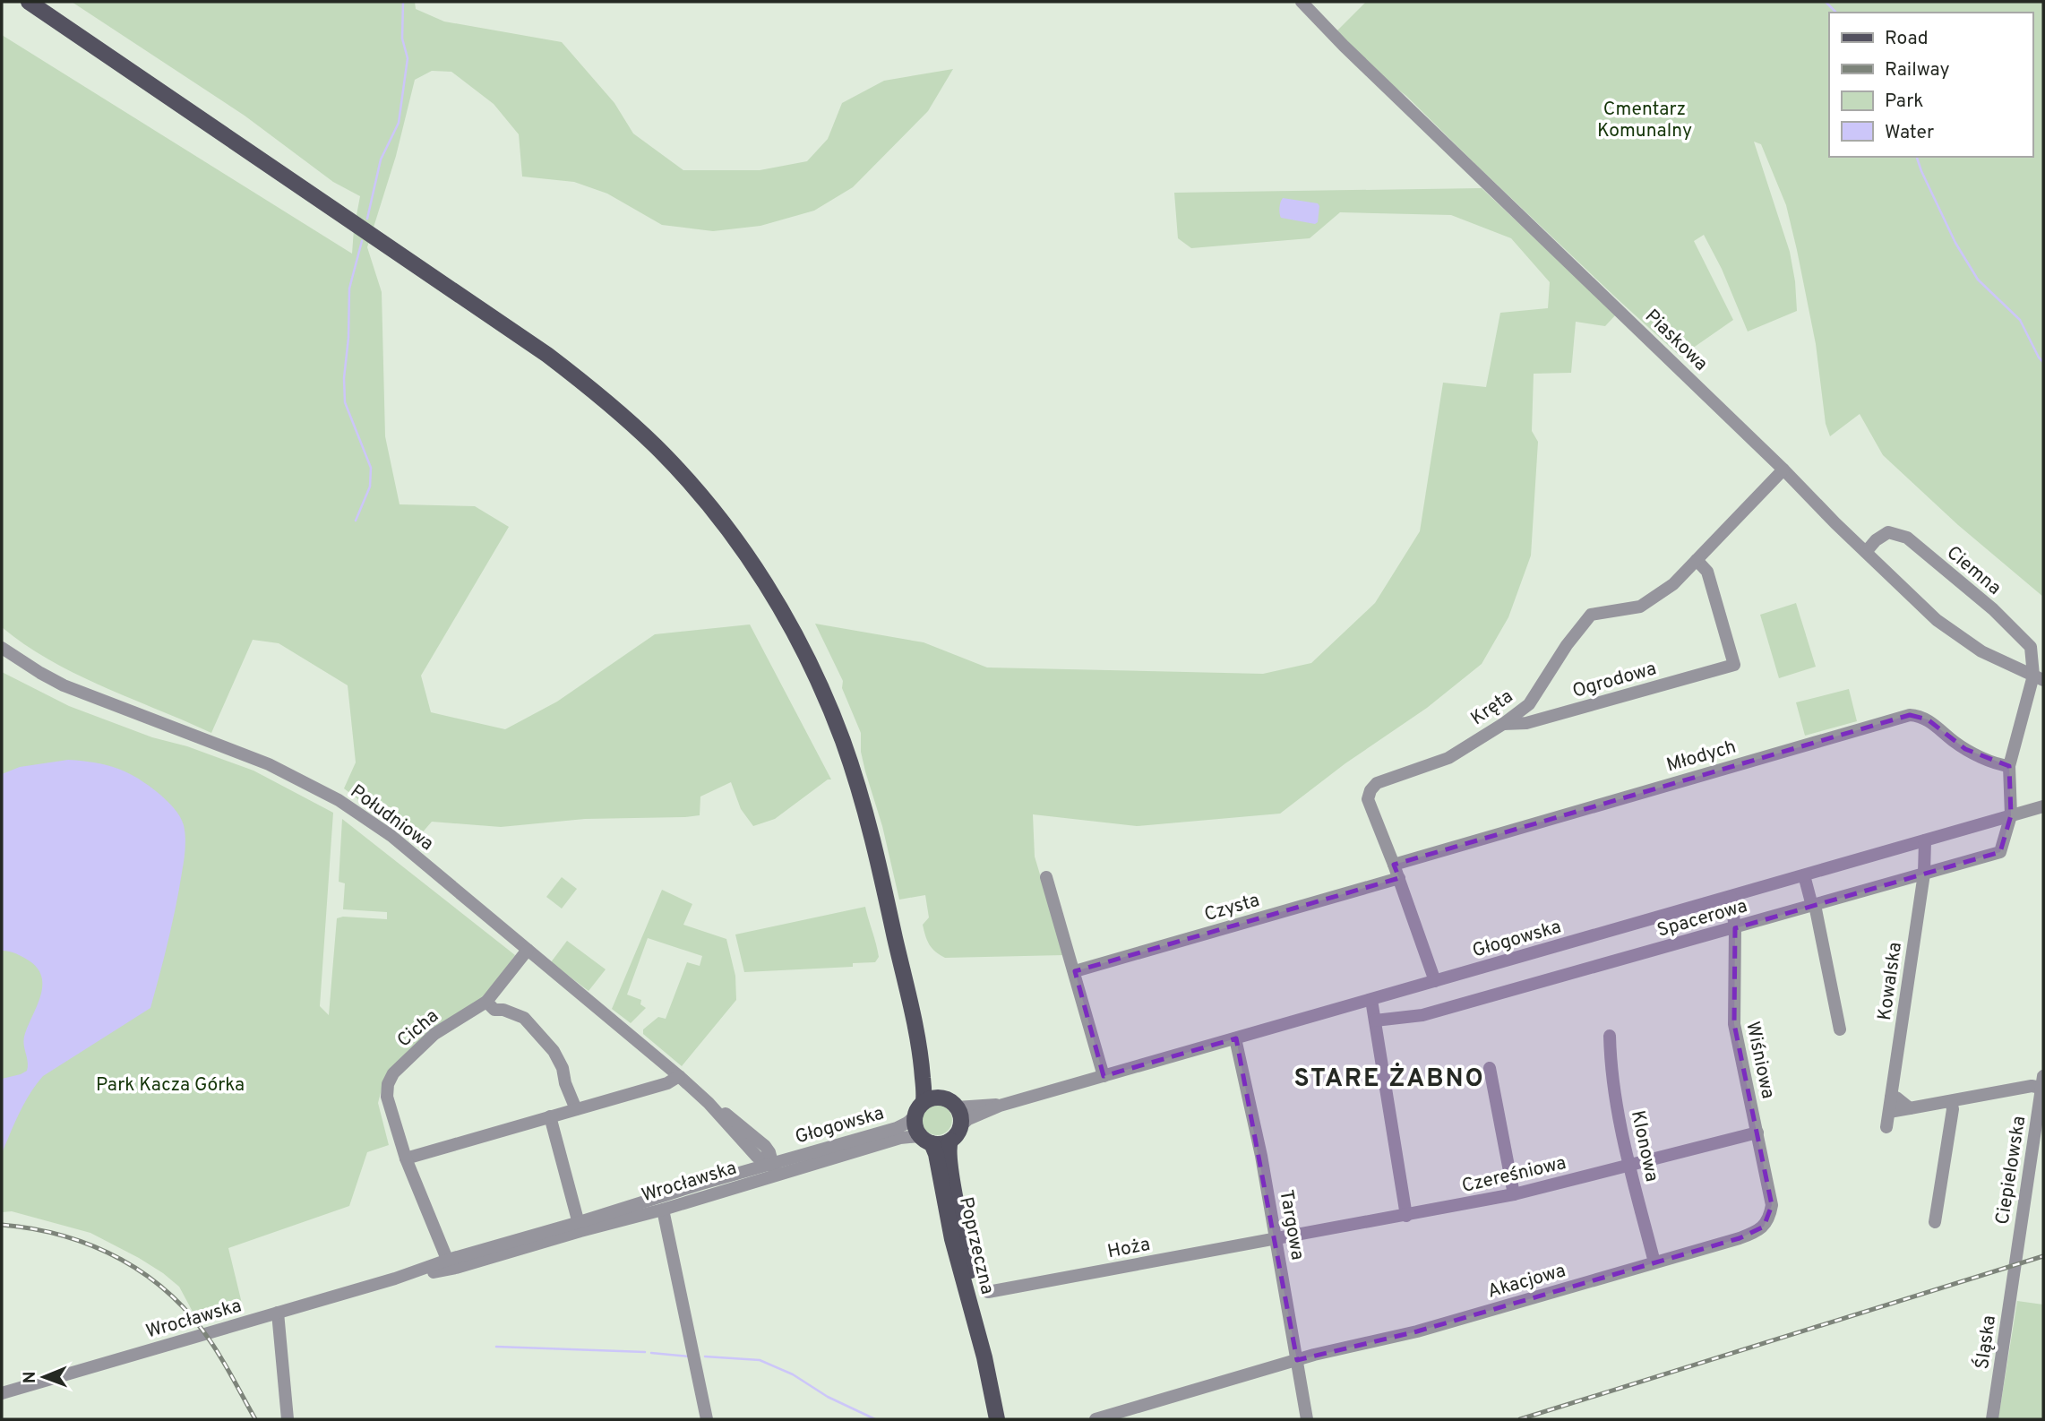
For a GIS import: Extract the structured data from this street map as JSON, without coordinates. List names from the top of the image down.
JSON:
{
  "streets": {
    "main road": ["Poprzeczna"],
    "street": [
      "Piaskowa",
      "Ciemna",
      "Ogrodowa",
      "Kręta",
      "Młodych",
      "Południowa",
      "Czysta",
      "Spacerowa",
      "Głogowska",
      "Kowalska",
      "Cicha",
      "Wiśniowa",
      "Klonowa",
      "Ciepielowska",
      "Czereśniowa",
      "Wrocławska",
      "Targowa",
      "Hoża",
      "Akacjowa",
      "Śląska"
    ]
  },
  "crossings": [
    ["Piaskowa", "Ciemna"],
    ["Piaskowa", "Kręta"],
    ["Ogrodowa", "Kręta"],
    ["Kręta", "Młodych"],
    ["Kręta", "Czysta"],
    ["Kręta", "Głogowska"],
    ["Południowa", "Głogowska"],
    ["Południowa", "Cicha"],
    ["Południowa", "Wrocławska"],
    ["Spacerowa", "Głogowska"],
    ["Spacerowa", "Kowalska"],
    ["Spacerowa", "Wiśniowa"],
    ["Głogowska", "Kowalska"],
    ["Głogowska", "Wiśniowa"],
    ["Głogowska", "Wrocławska"],
    ["Głogowska", "Targowa"],
    ["Głogowska", "Poprzeczna"],
    ["Cicha", "Wrocławska"],
    ["Wiśniowa", "Czereśniowa"],
    ["Wiśniowa", "Akacjowa"],
    ["Klonowa", "Czereśniowa"],
    ["Klonowa", "Akacjowa"],
    ["Ciepielowska", "Śląska"],
    ["Czereśniowa", "Targowa"],
    ["Czereśniowa", "Hoża"],
    ["Targowa", "Hoża"],
    ["Targowa", "Akacjowa"]
  ],
  "districts": ["STARE ŻABNO"],
  "parks": ["Cmentarz Komunalny", "Park Kacza Górka"],
  "legend": [
    "Road",
    "Railway",
    "Park",
    "Water"
  ],
  "north": "left"
}
